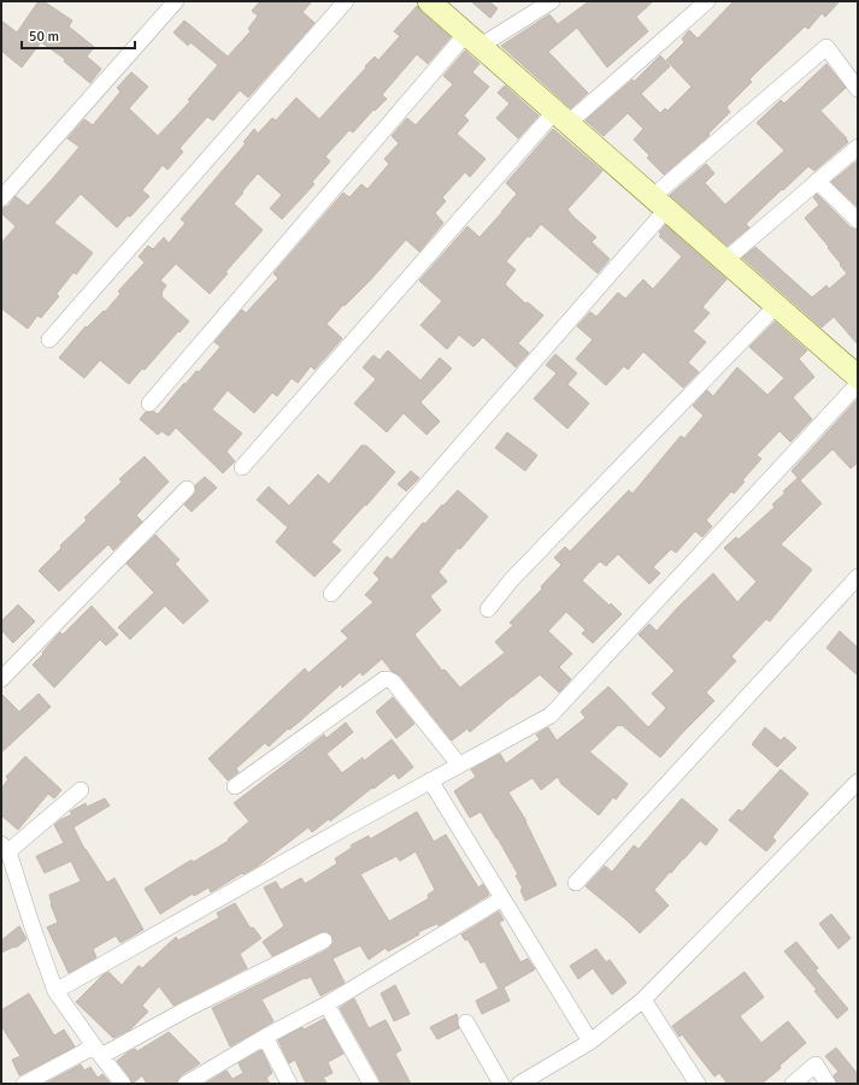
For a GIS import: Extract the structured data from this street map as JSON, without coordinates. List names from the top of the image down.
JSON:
{
  "scale_bar": "50 m"
}
